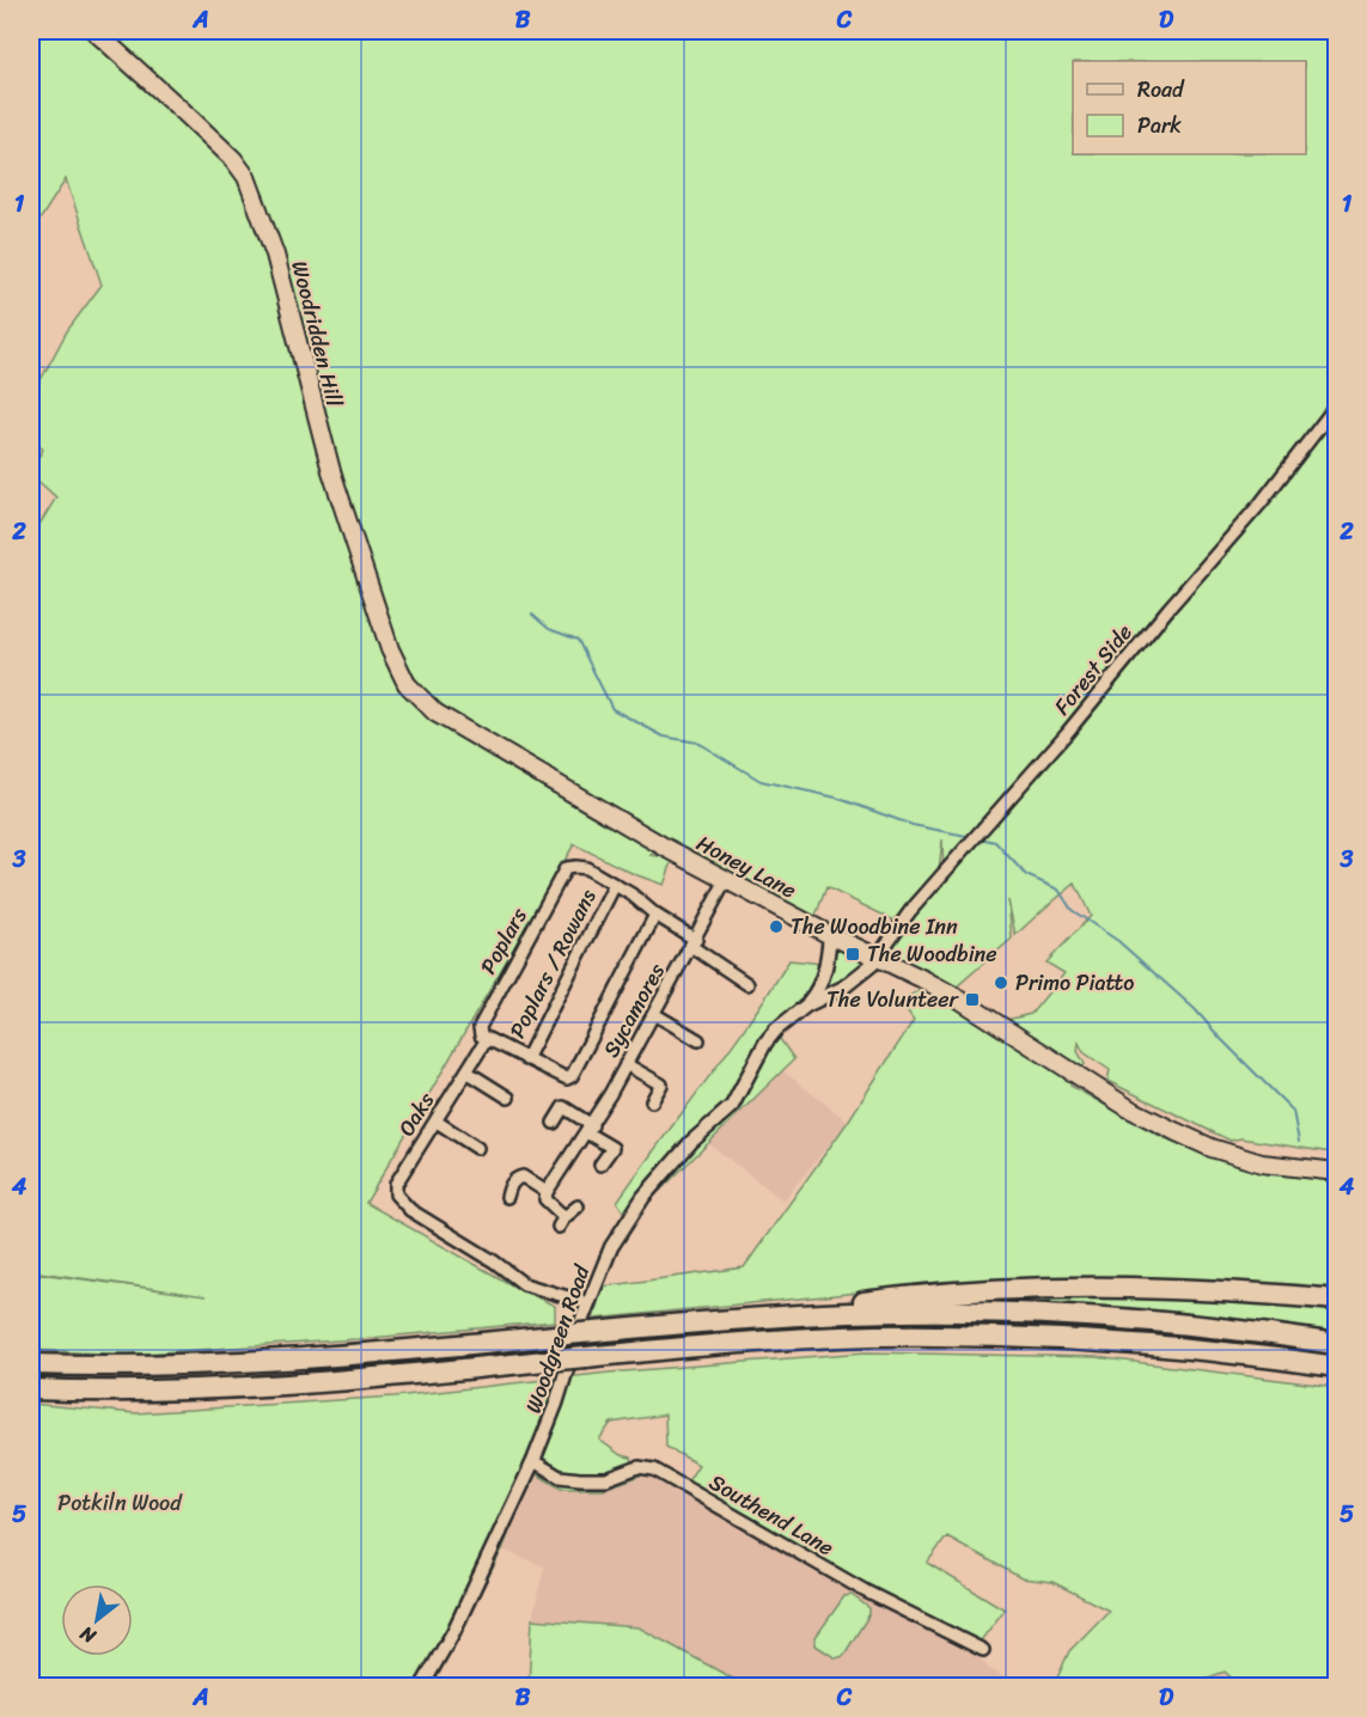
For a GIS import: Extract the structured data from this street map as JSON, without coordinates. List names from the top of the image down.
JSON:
{
  "streets": {
    "main road": ["Woodridden Hill", "Honey Lane"],
    "street": [
      "Forest Side",
      "Poplars",
      "Poplars / Rowans",
      "Sycamores",
      "Oaks",
      "Woodgreen Road",
      "Southend Lane"
    ]
  },
  "crossings": [
    ["Woodridden Hill", "Honey Lane"],
    ["Forest Side", "Honey Lane"],
    ["Forest Side", "Woodgreen Road"],
    ["Honey Lane", "Sycamores"],
    ["Honey Lane", "Woodgreen Road"],
    ["Poplars", "Poplars / Rowans"],
    ["Poplars", "Oaks"],
    ["Oaks", "Woodgreen Road"],
    ["Woodgreen Road", "Southend Lane"]
  ],
  "parks": ["Potkiln Wood"],
  "places": {
    "other": ["The Woodbine Inn", "Primo Piatto"],
    "transit": ["The Woodbine", "The Volunteer"]
  },
  "legend": ["Road", "Park"],
  "north": "bottom left",
  "grid": {
    "columns": [
      "A",
      "B",
      "C",
      "D"
    ],
    "rows": [
      "1",
      "2",
      "3",
      "4",
      "5"
    ]
  }
}
